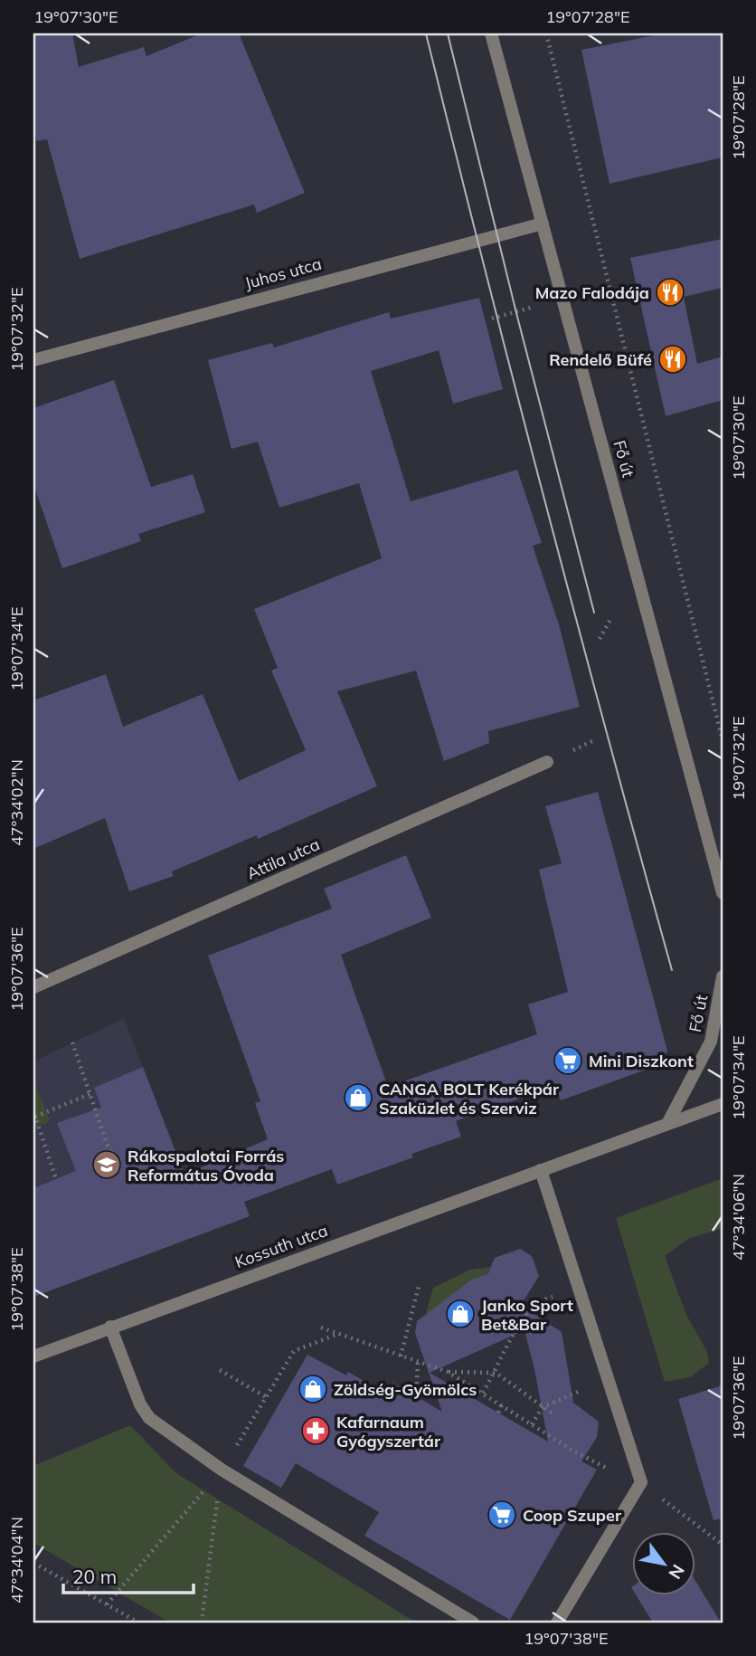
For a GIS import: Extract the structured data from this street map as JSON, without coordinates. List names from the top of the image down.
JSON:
{
  "streets": {
    "street": [
      "Juhos utca",
      "Fő út",
      "Attila utca",
      "Kossuth utca"
    ]
  },
  "crossings": [
    ["Juhos utca", "Fő út"],
    ["Fő út", "Kossuth utca"]
  ],
  "places": {
    "restaurant": ["Mazo Falodája", "Rendelő Büfé"],
    "supermarket": ["Mini Diszkont", "Coop Szuper"],
    "shop": ["CANGA BOLT Kerékpár Szaküzlet és Szerviz", "Janko Sport Bet&Bar", "Zöldség-Gyömölcs"],
    "school or university": ["Rákospalotai Forrás Református Óvoda"],
    "pharmacy": ["Kafarnaum Gyógyszertár"]
  },
  "scale_bar": "20 m",
  "north": "bottom right",
  "coordinates": [
    "19°07'30\"E",
    "19°07'28\"E",
    "19°07'32\"E",
    "19°07'34\"E",
    "47°34'02\"N",
    "19°07'36\"E",
    "47°34'06\"N",
    "19°07'38\"E",
    "47°34'04\"N"
  ]
}
